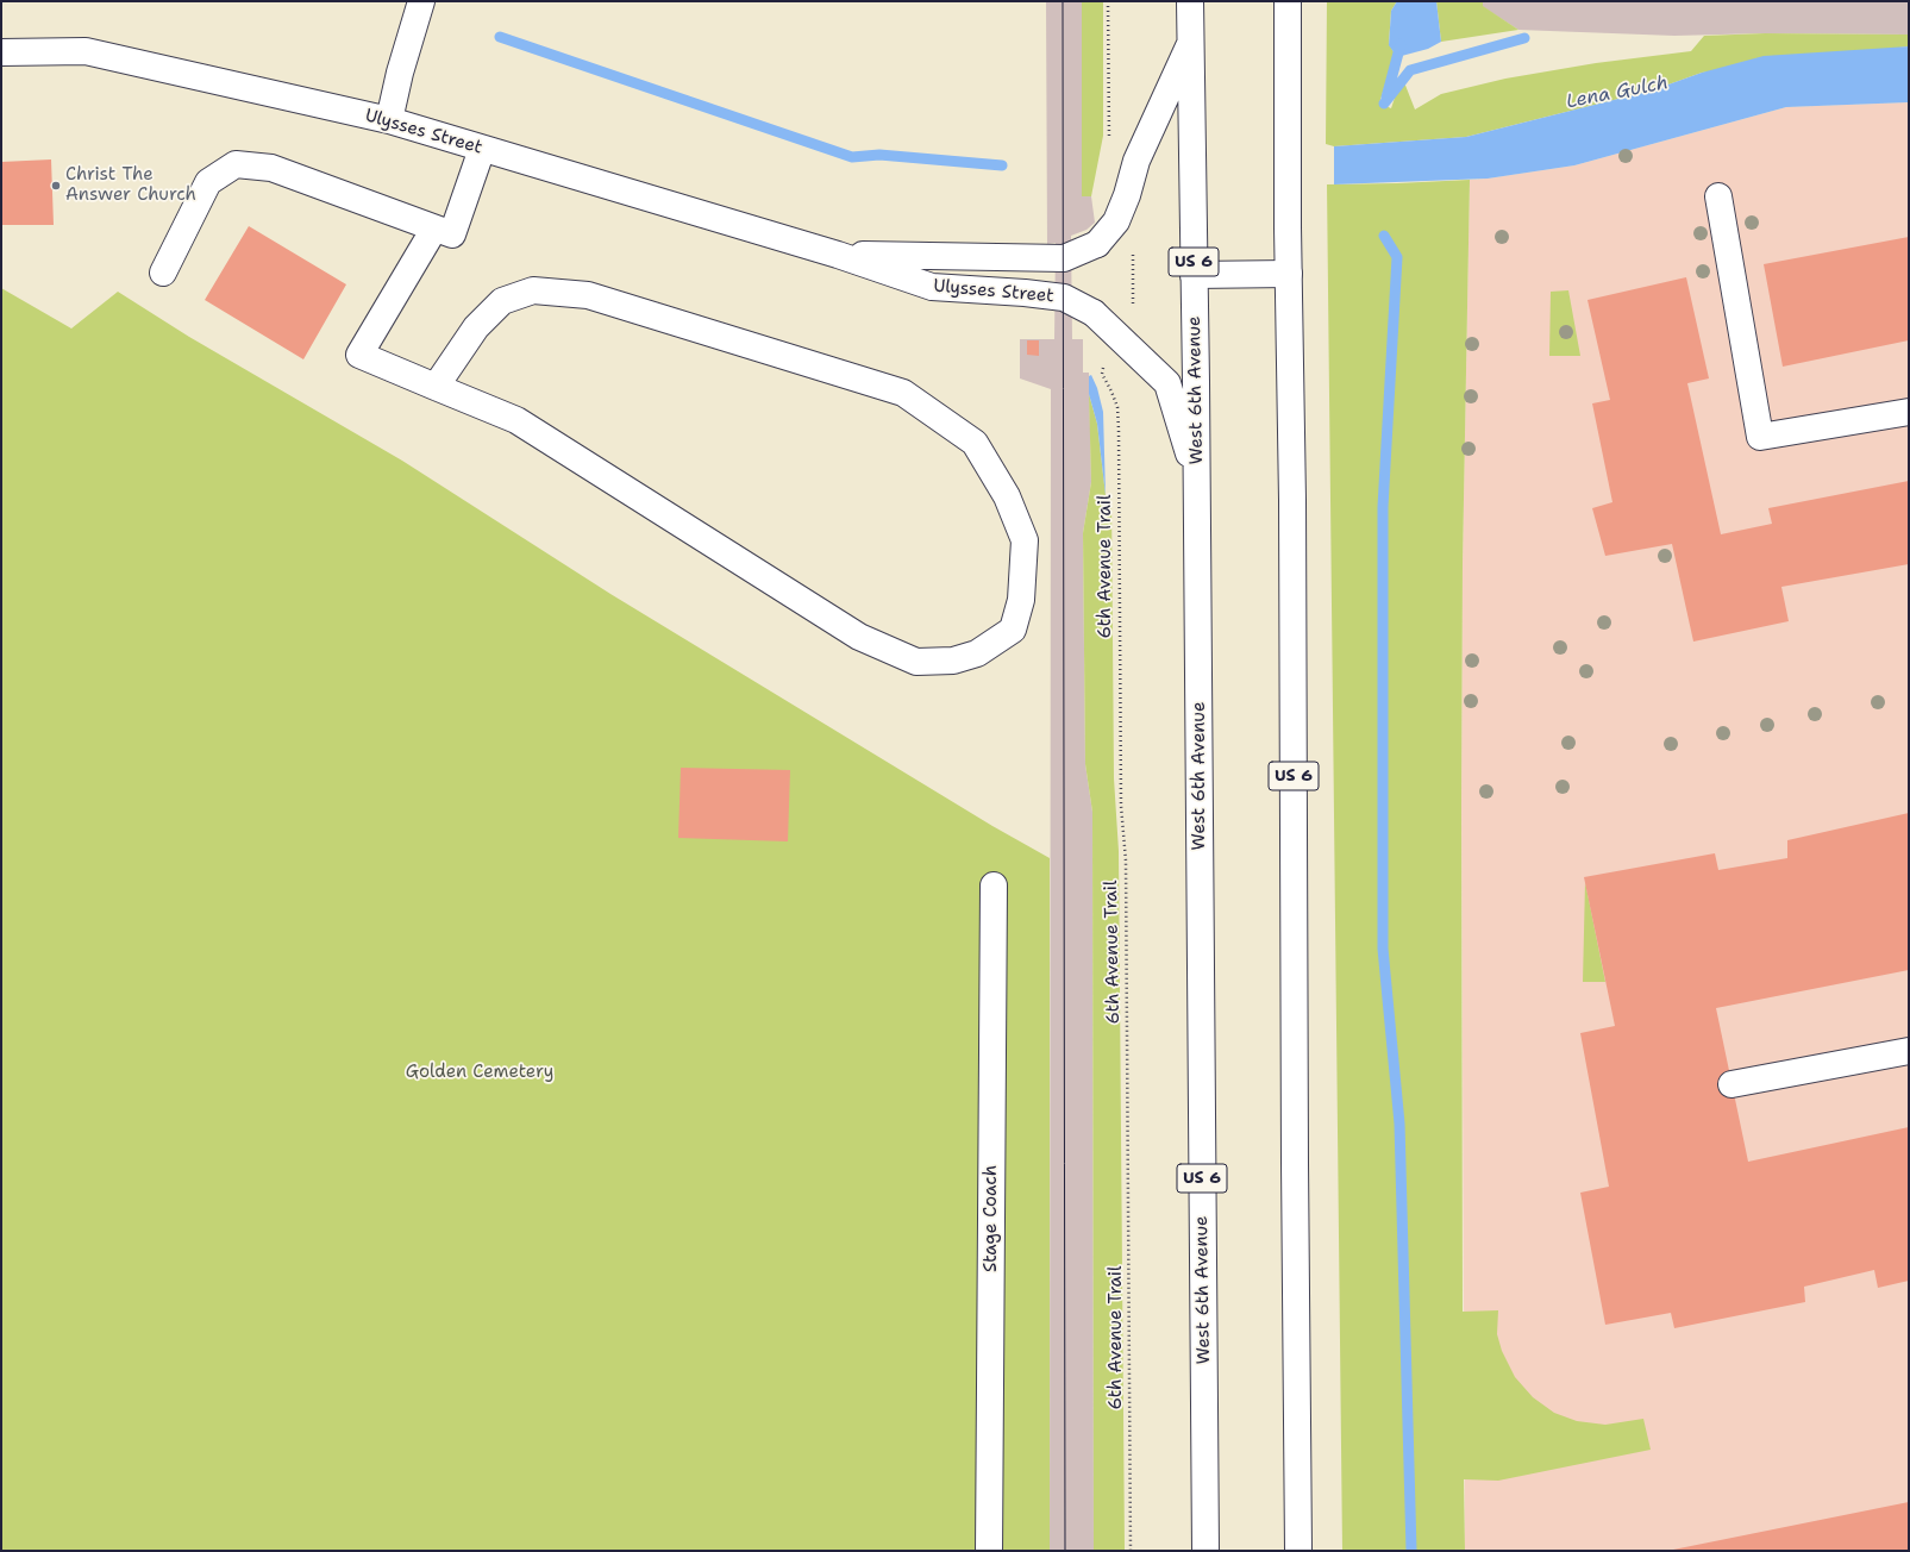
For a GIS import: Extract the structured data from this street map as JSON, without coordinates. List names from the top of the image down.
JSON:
{
  "streets": {
    "main road": [
      "Ulysses Street",
      "US 6",
      "West 6th Avenue",
      "Stage Coach"
    ],
    "path": ["6th Avenue Trail"]
  },
  "crossings": [
    ["Ulysses Street", "West 6th Avenue"]
  ],
  "water": ["Lena Gulch"],
  "parks": ["Golden Cemetery"],
  "places": ["Christ The Answer Church"]
}
